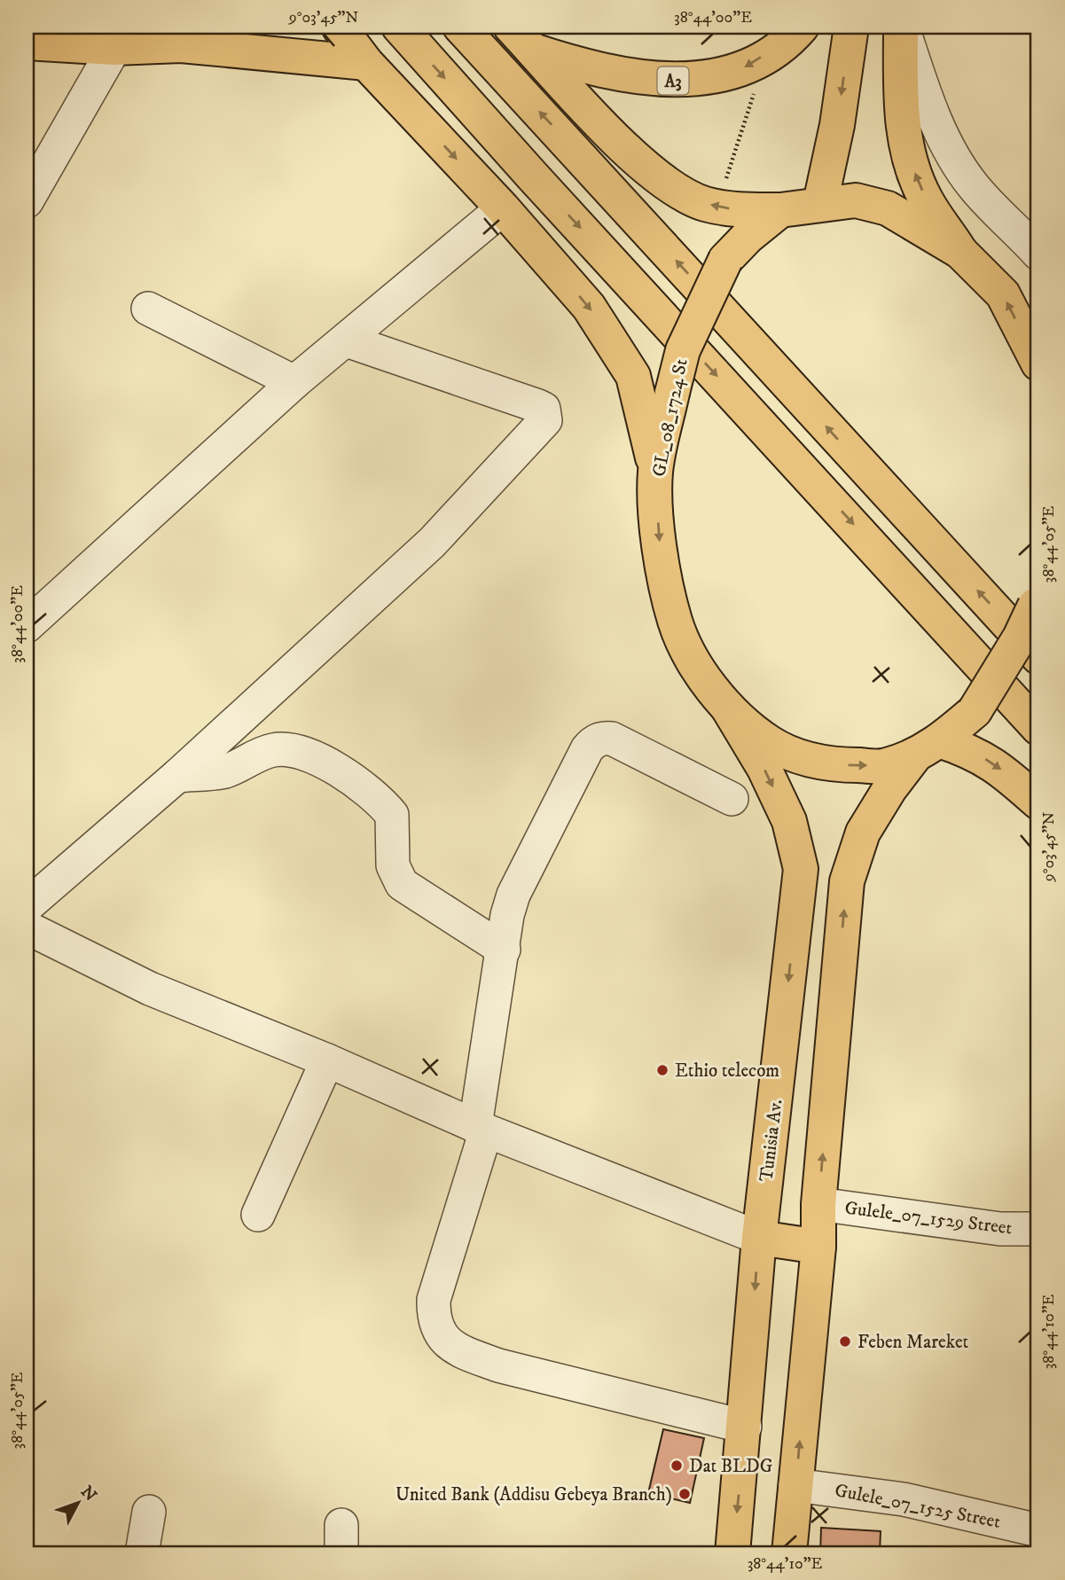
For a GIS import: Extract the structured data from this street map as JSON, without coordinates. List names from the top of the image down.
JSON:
{
  "streets": {
    "main road": ["A3", "GL_08_1724 St", "Tunisia Av."],
    "street": ["Gulele_07_1529 Street", "Gulele_07_1525 Street"]
  },
  "crossings": [
    ["GL_08_1724 St", "Tunisia Av."]
  ],
  "places": [
    "Ethio telecom",
    "Feben Mareket",
    "Dat BLDG",
    "United Bank (Addisu Gebeya Branch)"
  ],
  "north": "top right",
  "coordinates": [
    "9°03'45\"N",
    "38°44'00\"E",
    "38°44'05\"E",
    "38°44'10\"E"
  ]
}
